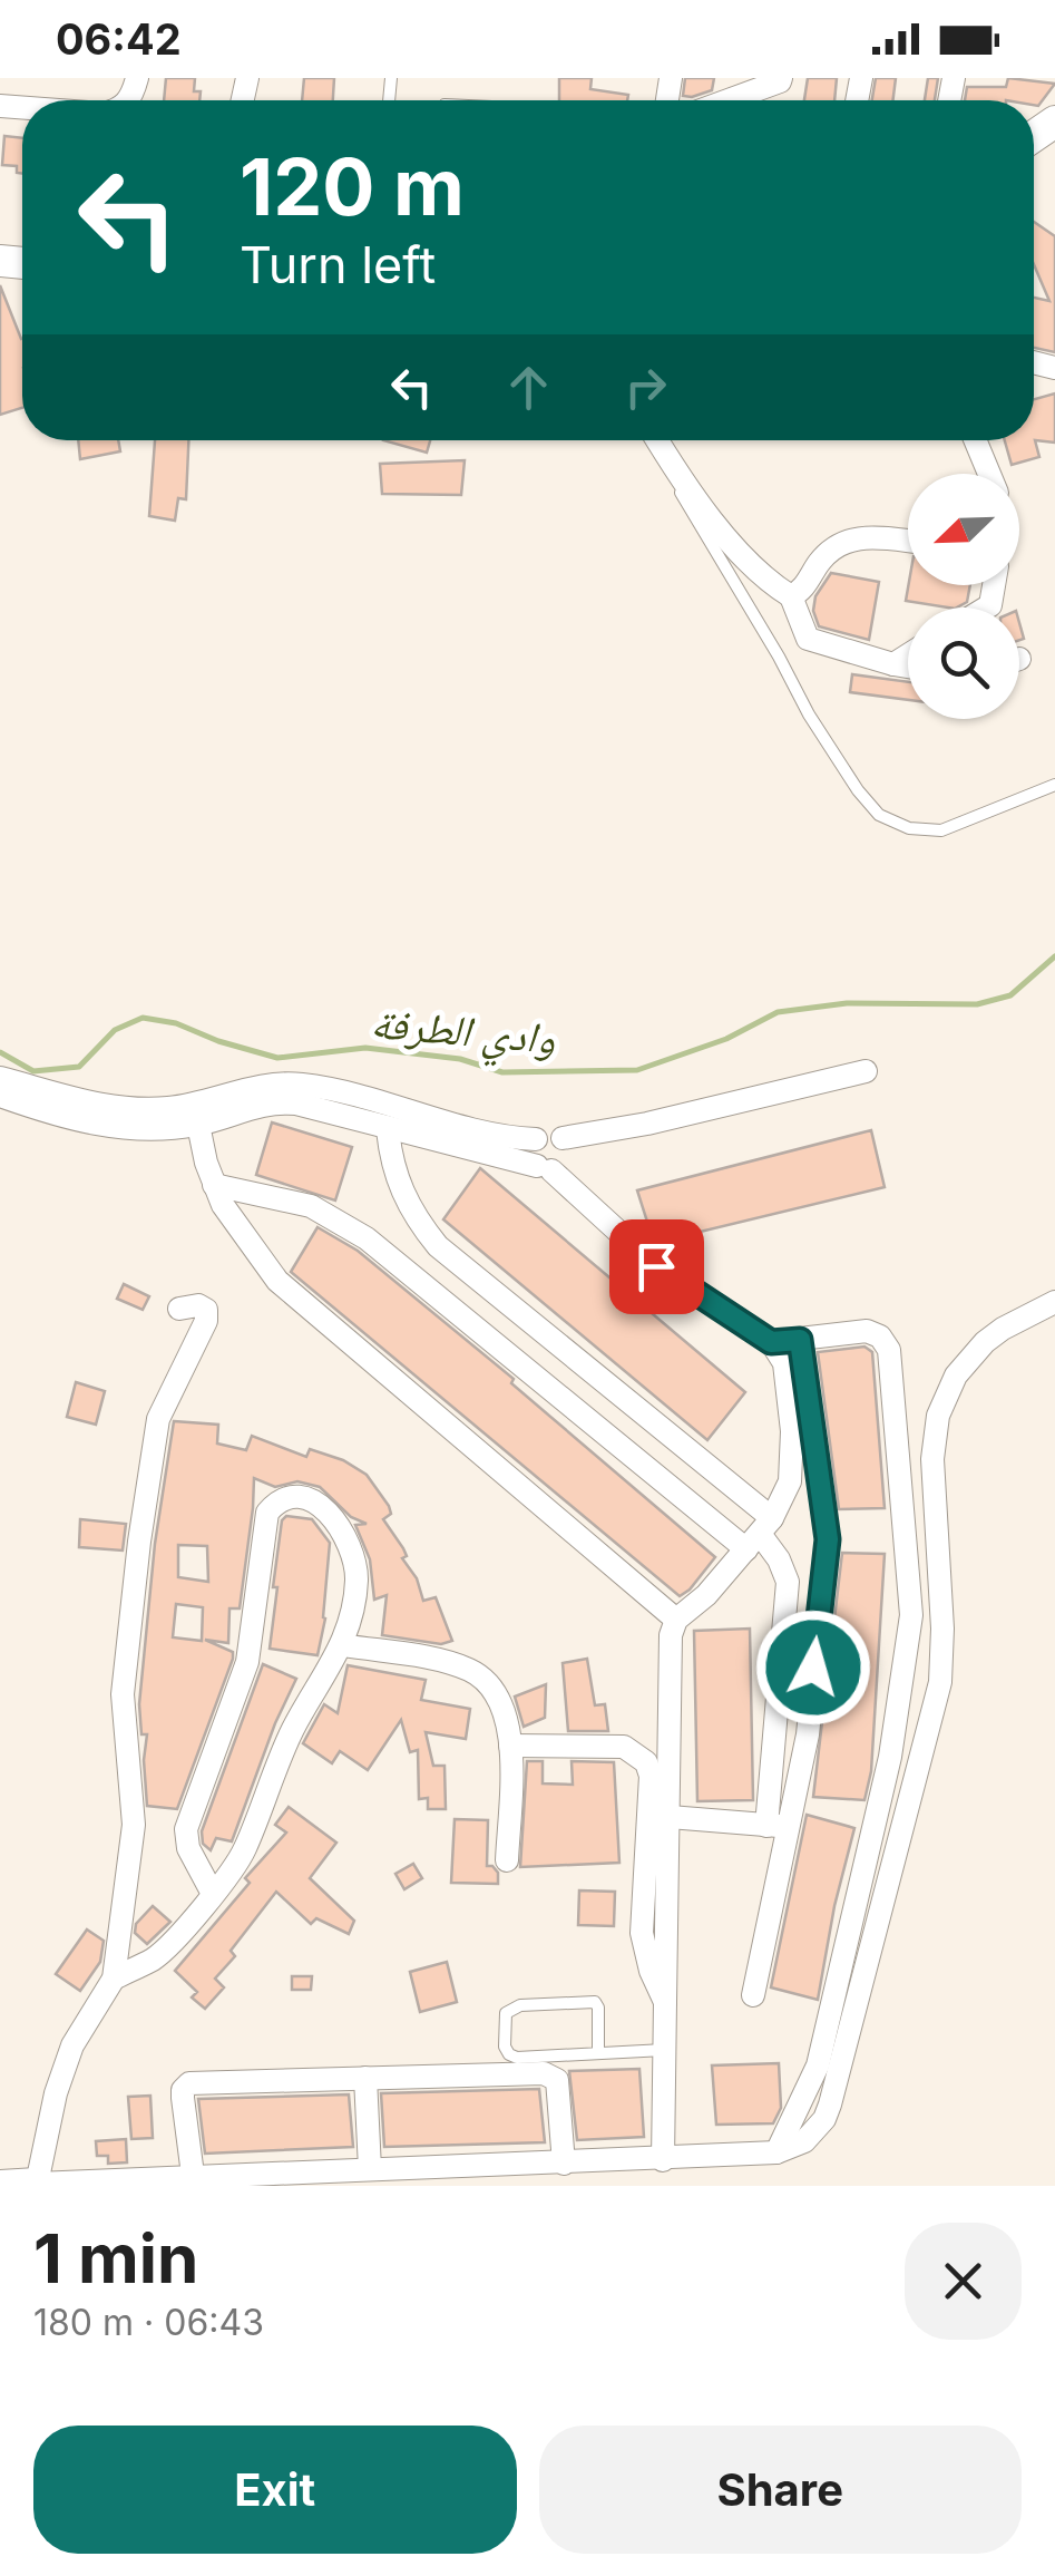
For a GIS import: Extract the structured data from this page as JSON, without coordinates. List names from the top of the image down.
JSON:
{
  "water": ["وادي الطرفة"],
  "north": "bottom left",
  "page": {
    "status": "06:42",
    "turn": ["120 m", "Turn left"],
    "heading": ["1 min", "180 m · 06:43"],
    "buttons": ["Exit", "Share"]
  }
}
